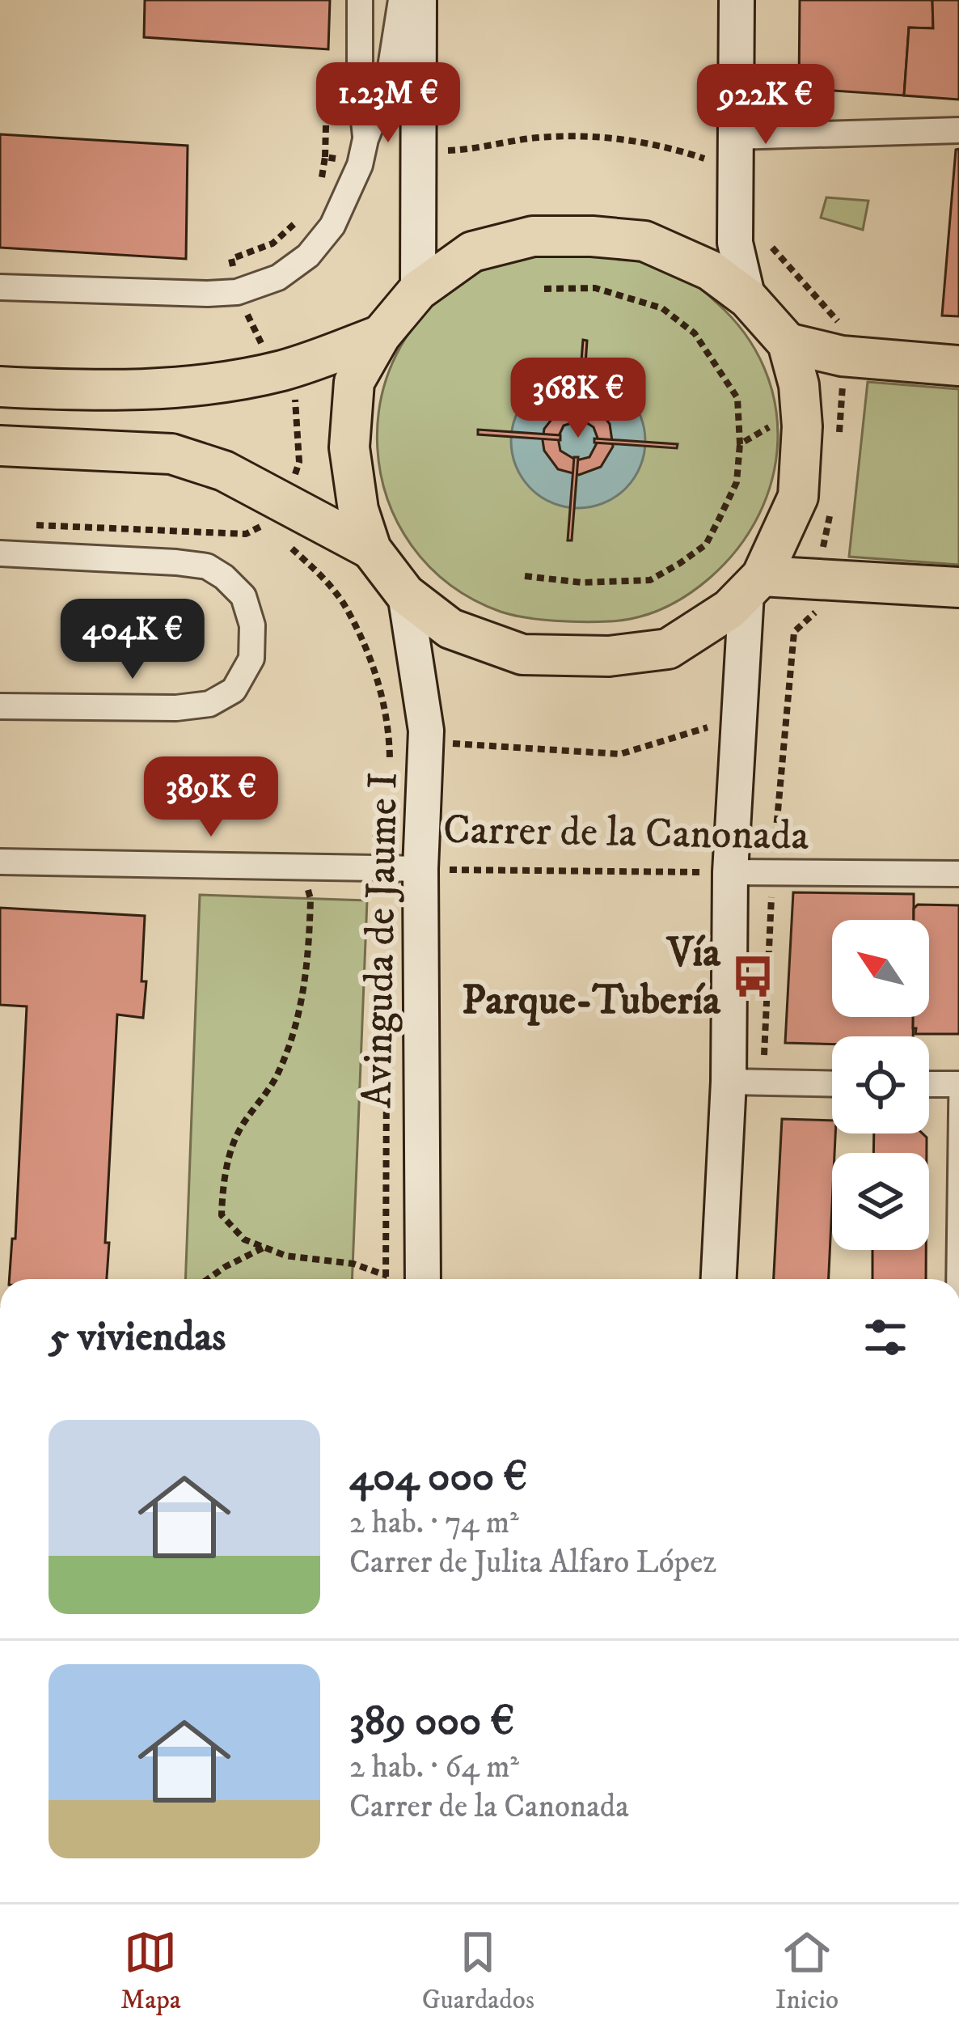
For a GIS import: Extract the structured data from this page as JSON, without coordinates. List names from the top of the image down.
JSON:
{
  "streets": {
    "main road": ["Avinguda de Jaume I"],
    "street": ["Carrer de la Canonada"]
  },
  "crossings": [
    ["Carrer de la Canonada", "Avinguda de Jaume I"]
  ],
  "places": {
    "bus stop": ["Vía Parque-Tubería"]
  },
  "north": "top left",
  "page": {
    "price": [
      "1.23M €",
      "922K €",
      "368K €",
      "404K €",
      "389K €"
    ],
    "heading": "5 viviendas",
    "list": [
      {
        "name": "404 000 €",
        "note": "2 hab. · 74 m² · Carrer de Julita Alfaro López"
      },
      {
        "name": "389 000 €",
        "note": "2 hab. · 64 m² · Carrer de la Canonada"
      }
    ],
    "tabs": ["Mapa", "Guardados", "Inicio"]
  }
}
